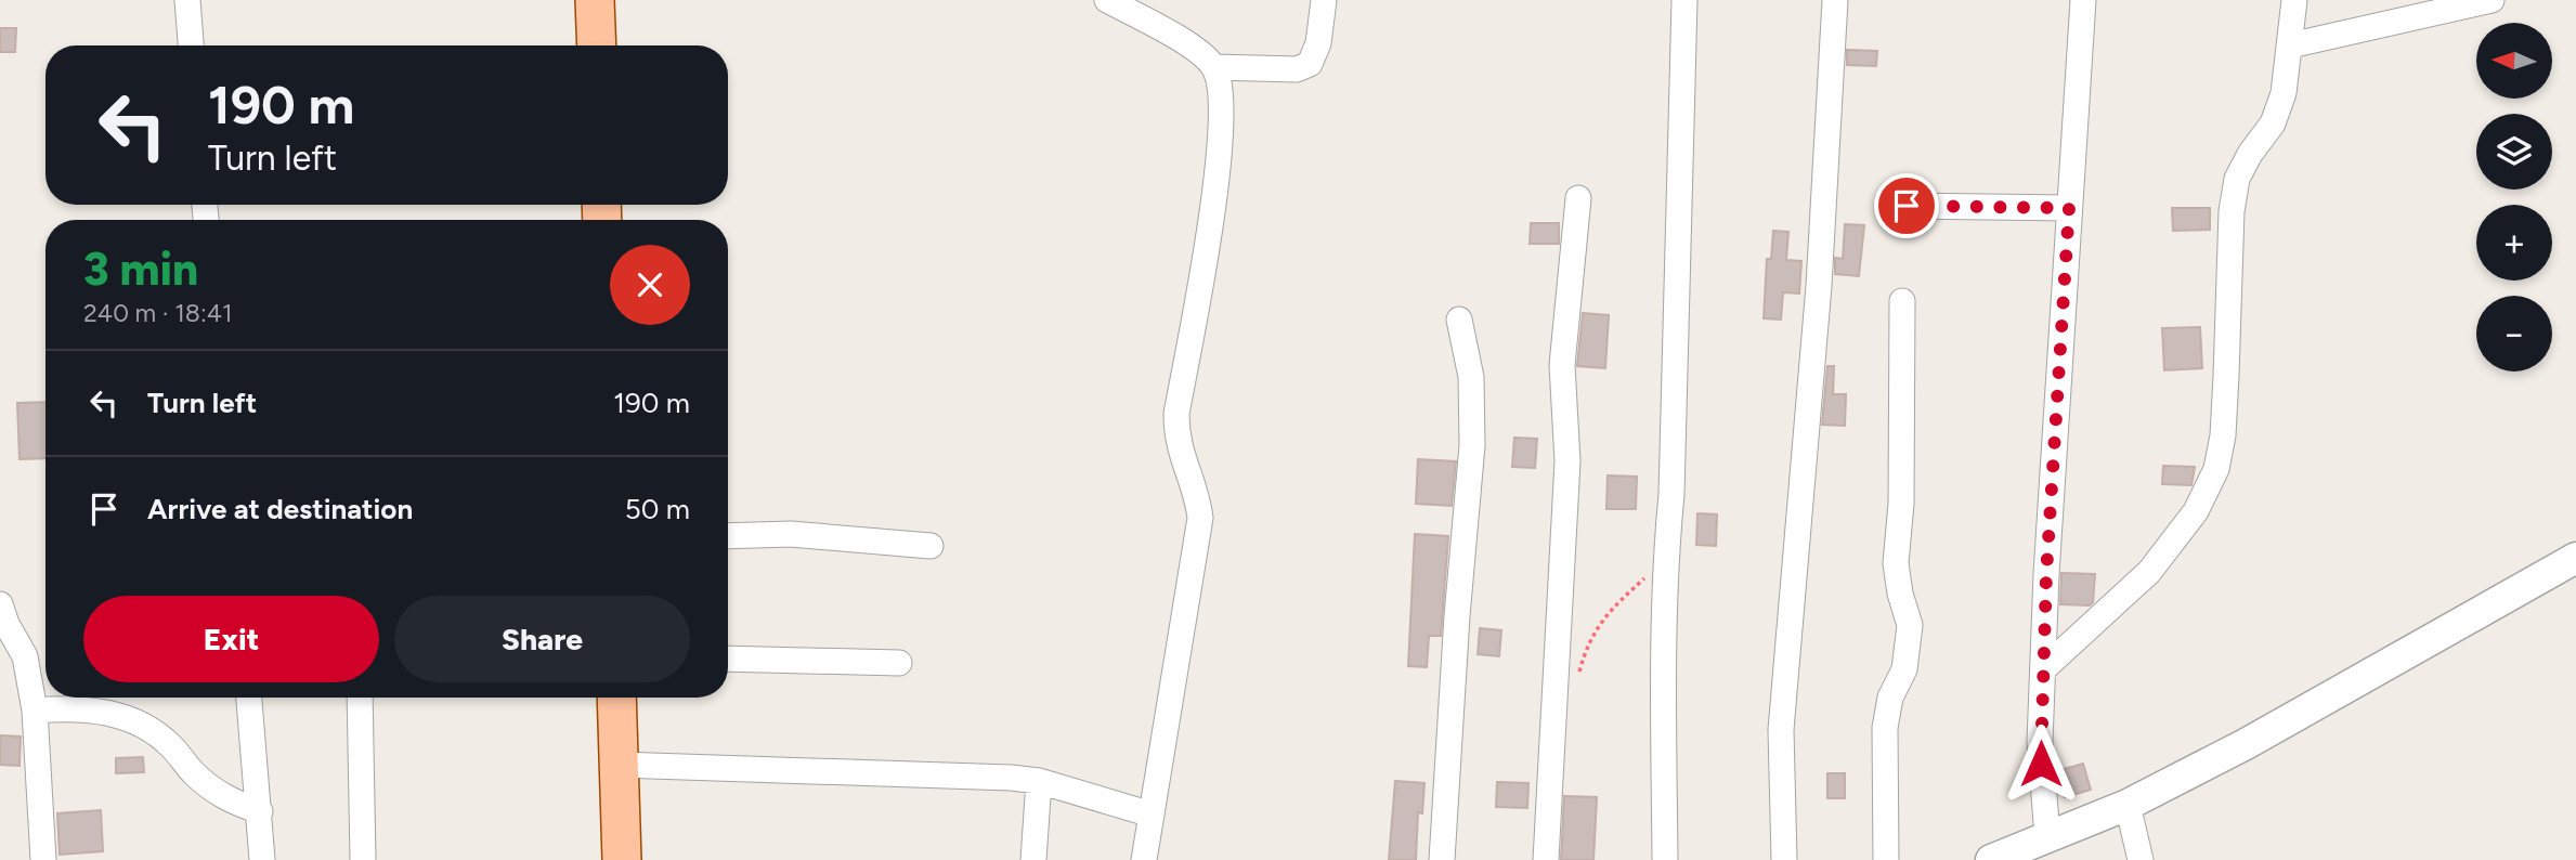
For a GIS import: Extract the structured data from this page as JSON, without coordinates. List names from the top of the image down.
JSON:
{
  "north": "left",
  "page": {
    "map_buttons": ["+", "−"],
    "turn": ["190 m", "Turn left"],
    "heading": ["3 min", "240 m · 18:41"],
    "list": [
      {
        "name": "Turn left",
        "value": "190 m"
      },
      {
        "name": "Arrive at destination",
        "value": "50 m"
      }
    ],
    "buttons": ["Exit", "Share"]
  }
}
